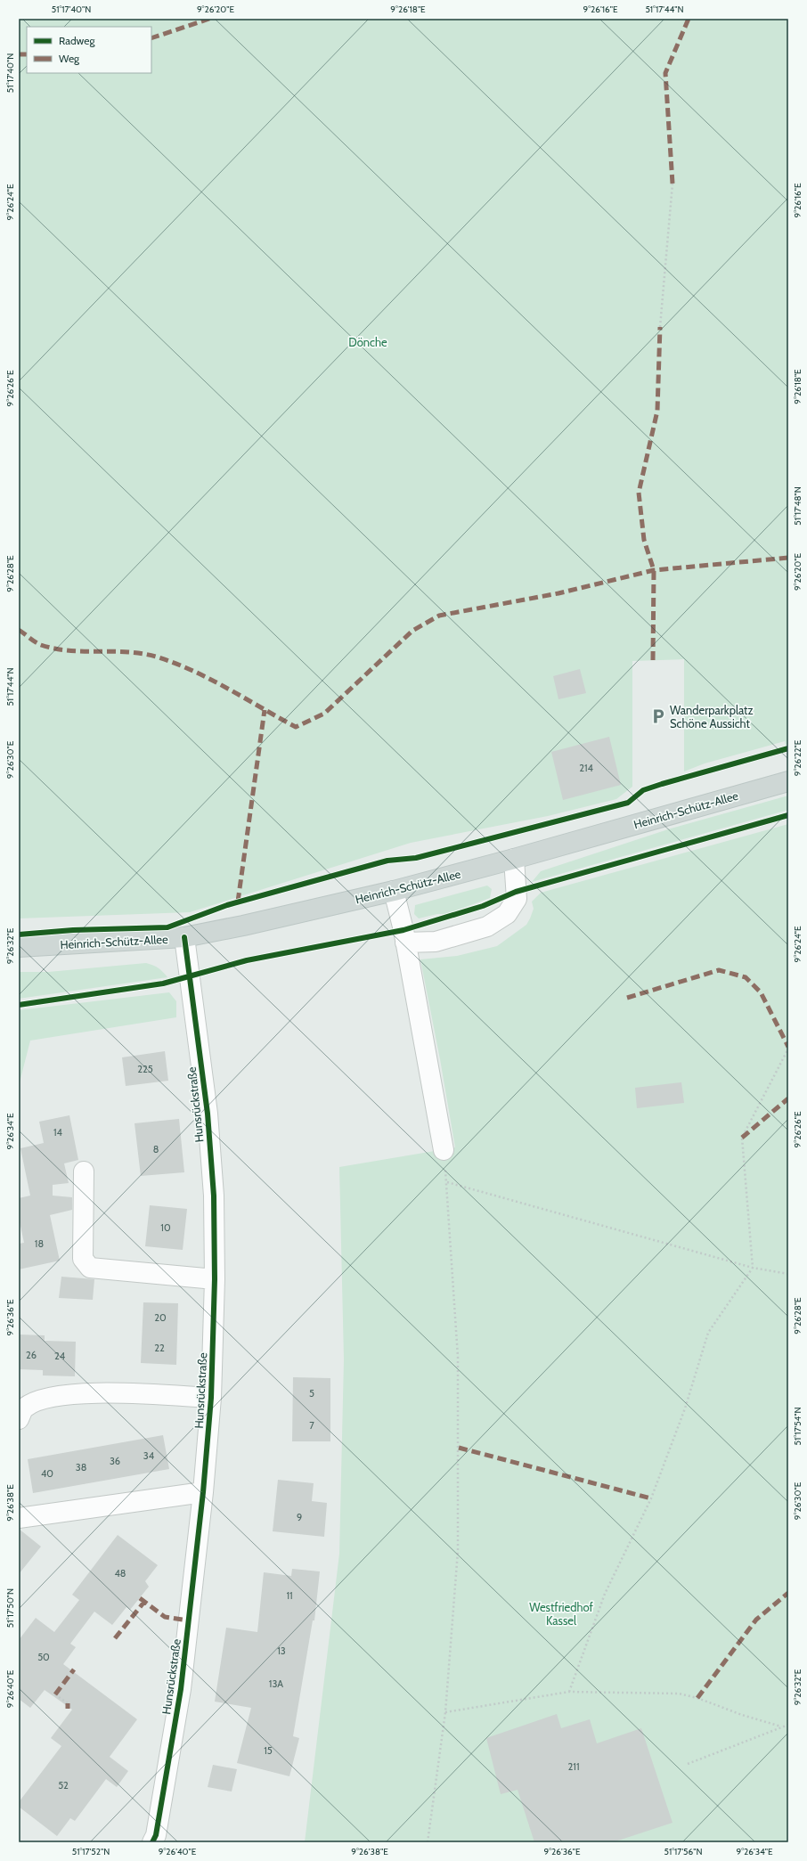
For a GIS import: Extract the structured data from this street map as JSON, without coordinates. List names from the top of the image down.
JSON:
{
  "streets": {
    "main road": ["Heinrich-Schütz-Allee"],
    "street": ["Hunsrückstraße"]
  },
  "crossings": [
    ["Heinrich-Schütz-Allee", "Hunsrückstraße"]
  ],
  "parks": ["Dönche", "Westfriedhof Kassel"],
  "places": {
    "parking": ["Wanderparkplatz Schöne Aussicht"]
  },
  "house_numbers": [
    "214",
    "225",
    "14",
    "8",
    "10",
    "18",
    "20",
    "22",
    "26",
    "24",
    "5",
    "7",
    "34",
    "36",
    "38",
    "40",
    "9",
    "48",
    "11",
    "13",
    "50",
    "13A",
    "15",
    "211",
    "52"
  ],
  "legend": ["Radweg", "Weg"],
  "coordinates": [
    "51°17'40\"N",
    "9°26'20\"E",
    "9°26'18\"E",
    "9°26'16\"E",
    "51°17'44\"N",
    "9°26'24\"E",
    "9°26'26\"E",
    "51°17'48\"N",
    "9°26'28\"E",
    "9°26'22\"E",
    "9°26'30\"E",
    "9°26'32\"E",
    "9°26'34\"E",
    "9°26'36\"E",
    "51°17'54\"N",
    "9°26'38\"E",
    "51°17'50\"N",
    "9°26'40\"E",
    "51°17'52\"N",
    "51°17'56\"N"
  ]
}
